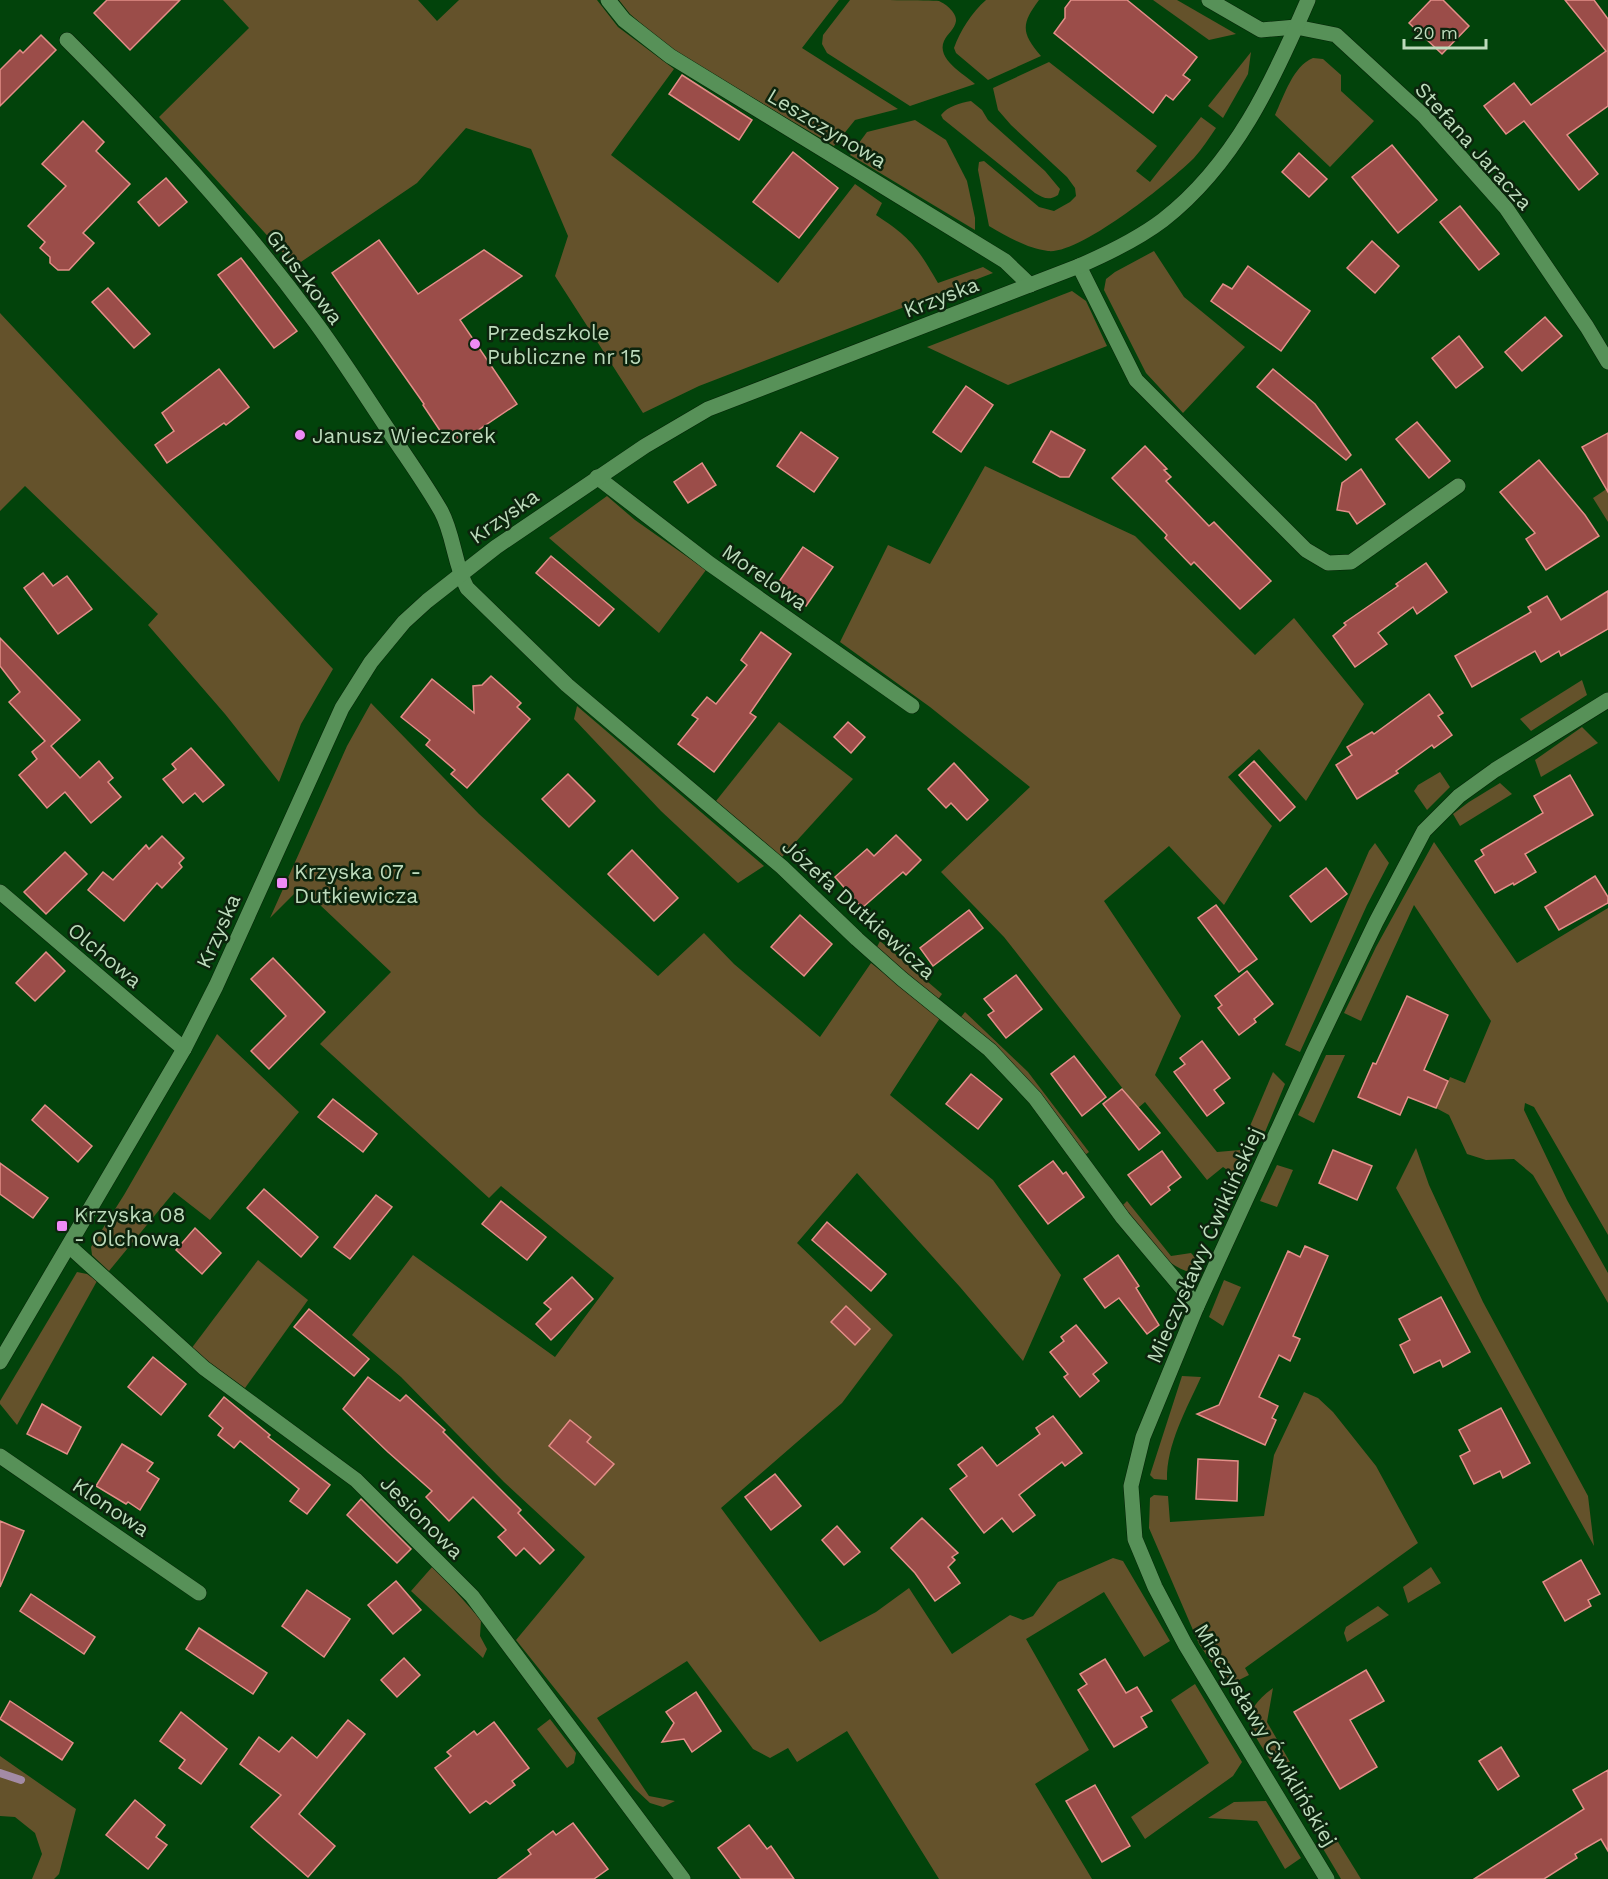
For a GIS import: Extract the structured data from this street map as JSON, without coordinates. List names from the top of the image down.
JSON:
{
  "streets": {
    "street": [
      "Leszczynowa",
      "Stefana Jaracza",
      "Gruszkowa",
      "Krzyska",
      "Morelowa",
      "Józefa Dutkiewicza",
      "Olchowa",
      "Mieczysławy Ćwiklińskiej",
      "Klonowa",
      "Jesionowa"
    ]
  },
  "crossings": [
    ["Leszczynowa", "Krzyska"],
    ["Stefana Jaracza", "Krzyska"],
    ["Gruszkowa", "Krzyska"],
    ["Gruszkowa", "Józefa Dutkiewicza"],
    ["Krzyska", "Morelowa"],
    ["Krzyska", "Józefa Dutkiewicza"],
    ["Krzyska", "Olchowa"],
    ["Krzyska", "Jesionowa"],
    ["Józefa Dutkiewicza", "Mieczysławy Ćwiklińskiej"]
  ],
  "places": {
    "other": ["Przedszkole Publiczne nr 15", "Janusz Wieczorek"],
    "transit": ["Krzyska 07 - Dutkiewicza", "Krzyska 08 - Olchowa"]
  },
  "scale_bar": "20 m"
}
